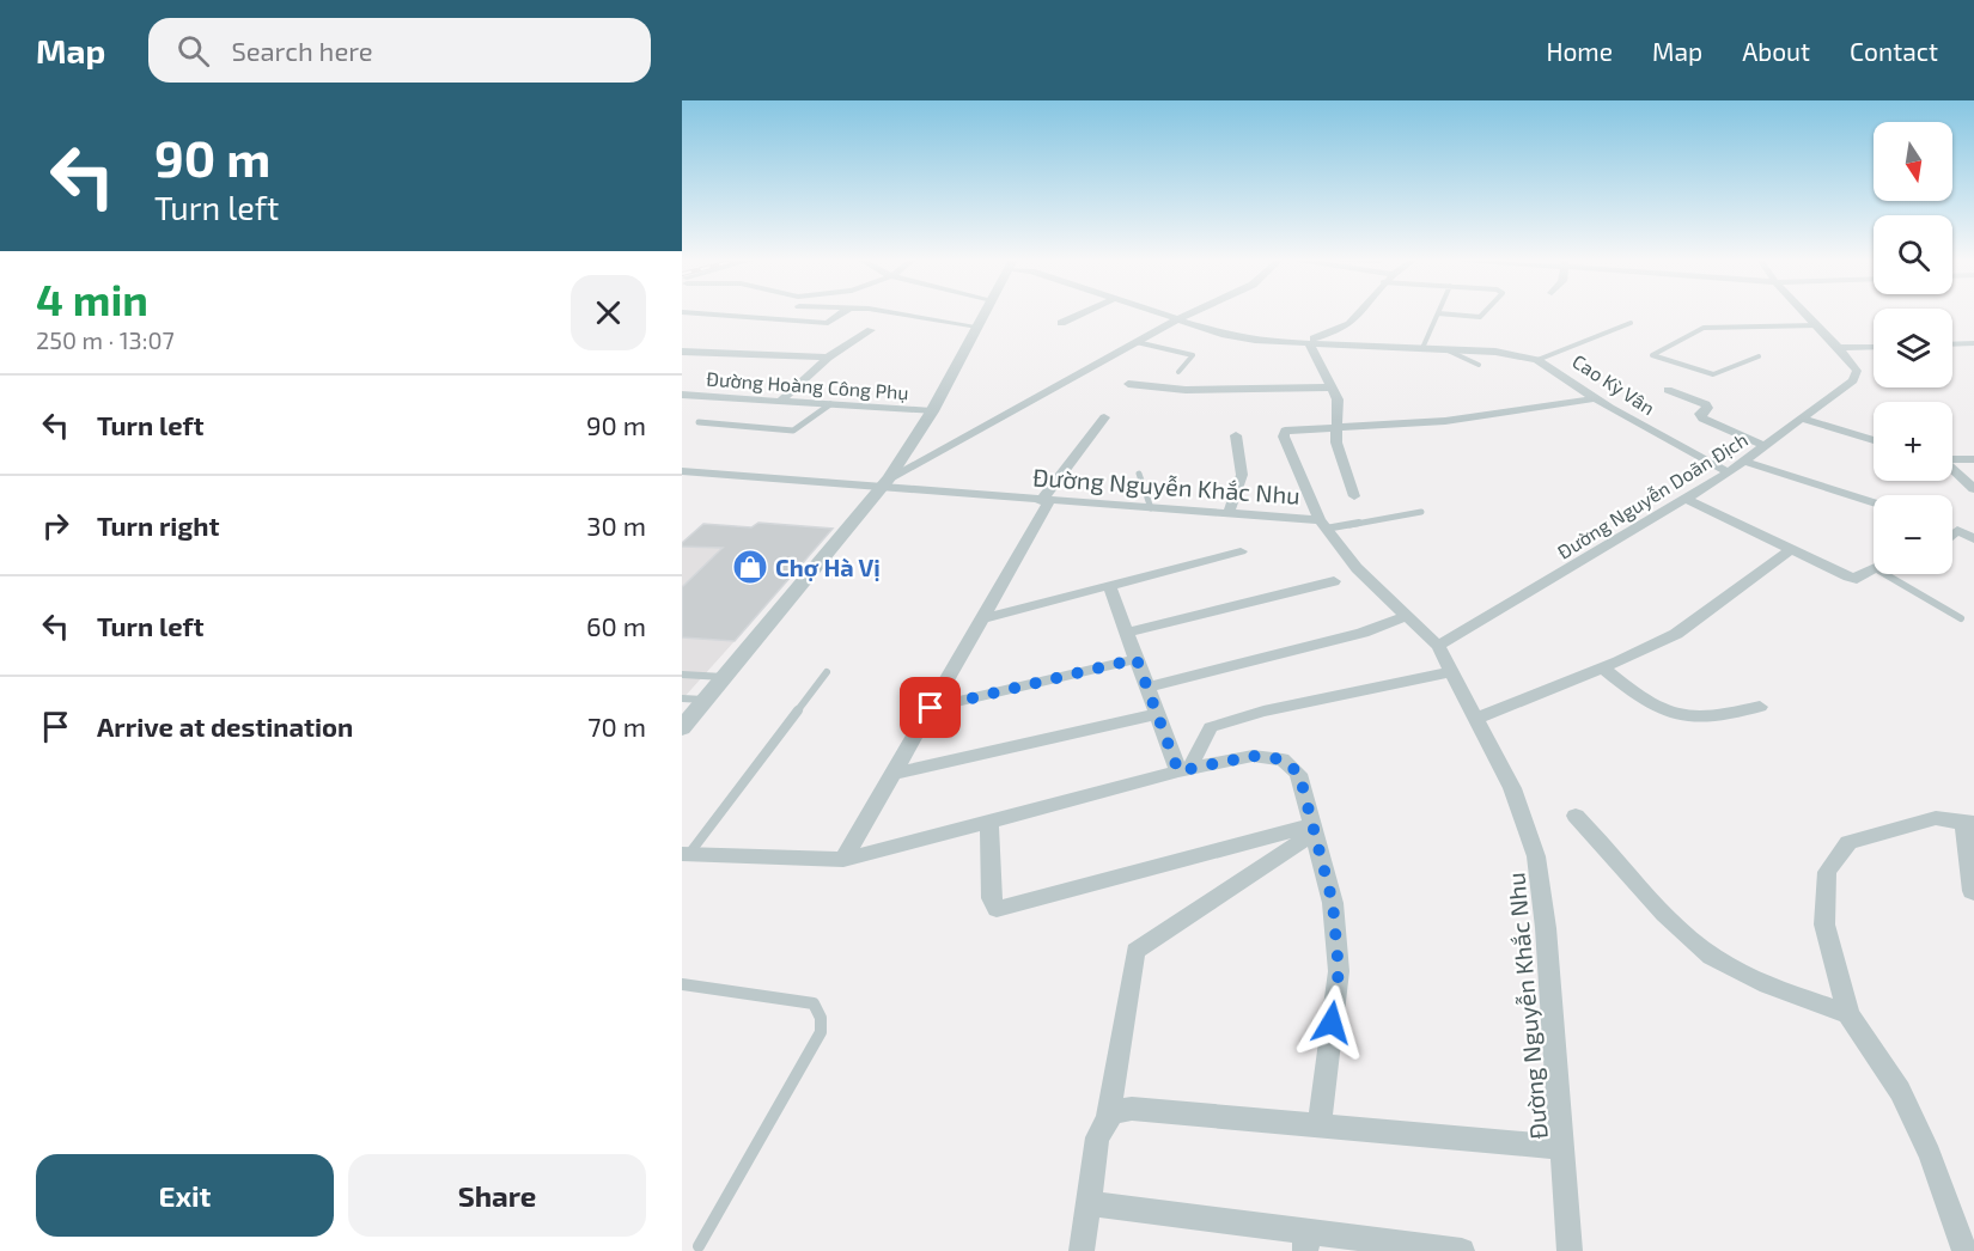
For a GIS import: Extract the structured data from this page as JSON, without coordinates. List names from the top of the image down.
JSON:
{
  "streets": {
    "street": [
      "Cao Kỳ Vân",
      "Đường Hoàng Công Phụ",
      "Đường Nguyễn Khắc Nhu",
      "Đường Nguyễn Doãn Địch"
    ]
  },
  "crossings": [
    ["Cao Kỳ Vân", "Đường Nguyễn Doãn Địch"],
    ["Đường Nguyễn Khắc Nhu", "Đường Nguyễn Doãn Địch"]
  ],
  "places": {
    "shop": ["Chợ Hà Vị"]
  },
  "north": "bottom",
  "page": {
    "header": "Map",
    "search": "Search here",
    "nav": [
      "Home",
      "Map",
      "About",
      "Contact"
    ],
    "turn": ["90 m", "Turn left"],
    "map_buttons": ["+", "−"],
    "heading": ["4 min", "250 m · 13:07"],
    "list": [
      {
        "name": "Turn left",
        "value": "90 m"
      },
      {
        "name": "Turn right",
        "value": "30 m"
      },
      {
        "name": "Turn left",
        "value": "60 m"
      },
      {
        "name": "Arrive at destination",
        "value": "70 m"
      }
    ],
    "buttons": ["Exit", "Share"]
  }
}
